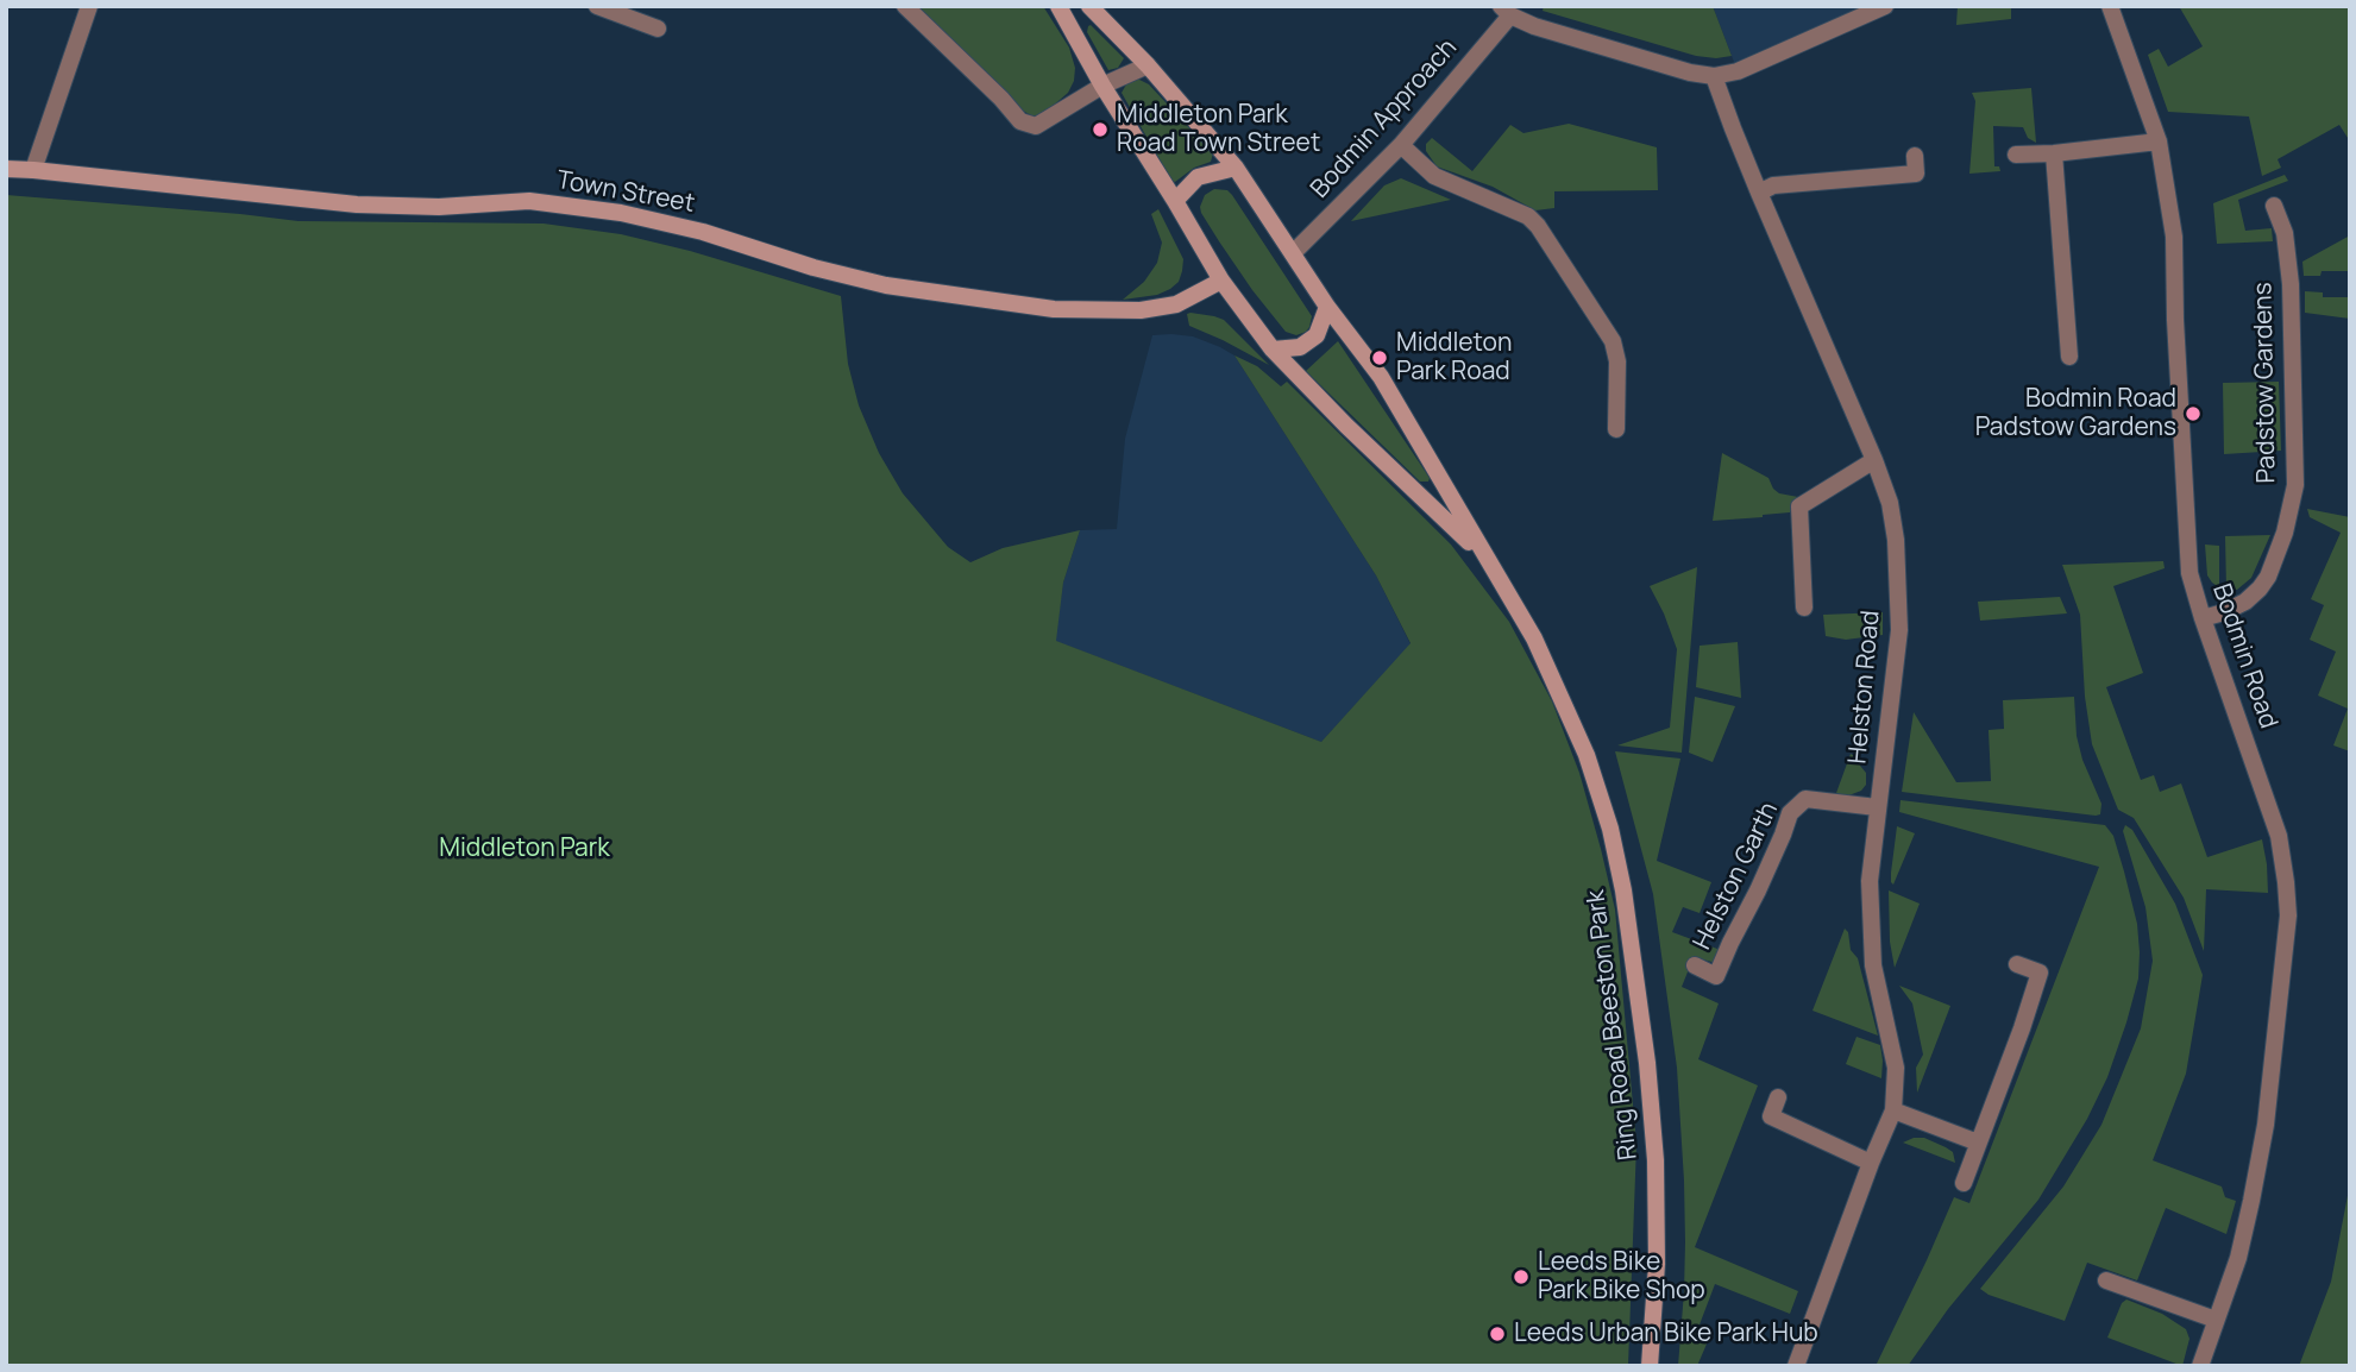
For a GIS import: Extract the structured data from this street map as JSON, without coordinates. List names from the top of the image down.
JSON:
{
  "streets": {
    "street": [
      "Bodmin Approach",
      "Town Street",
      "Padstow Gardens",
      "Bodmin Road",
      "Helston Road",
      "Helston Garth",
      "Ring Road Beeston Park"
    ]
  },
  "crossings": [
    ["Bodmin Approach", "Ring Road Beeston Park"],
    ["Town Street", "Ring Road Beeston Park"],
    ["Padstow Gardens", "Bodmin Road"],
    ["Helston Road", "Helston Garth"]
  ],
  "parks": ["Middleton Park"],
  "places": [
    "Middleton Park Road Town Street",
    "Middleton Park Road",
    "Bodmin Road Padstow Gardens",
    "Leeds Bike Park Bike Shop",
    "Leeds Urban Bike Park Hub"
  ]
}
